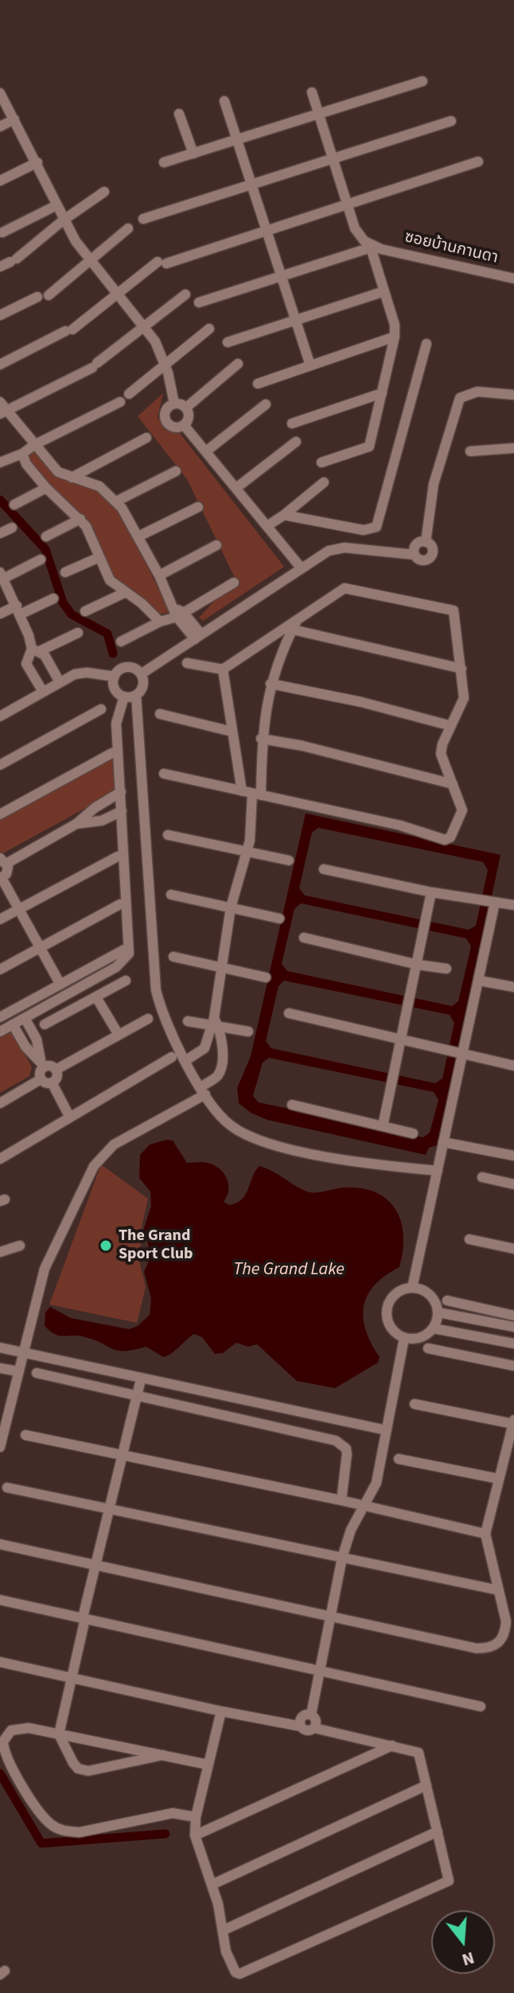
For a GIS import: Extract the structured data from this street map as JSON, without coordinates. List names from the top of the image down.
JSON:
{
  "streets": {
    "street": ["ซอยบ้านกานดา"]
  },
  "water": ["The Grand Lake"],
  "places": ["The Grand Sport Club"],
  "north": "bottom"
}
